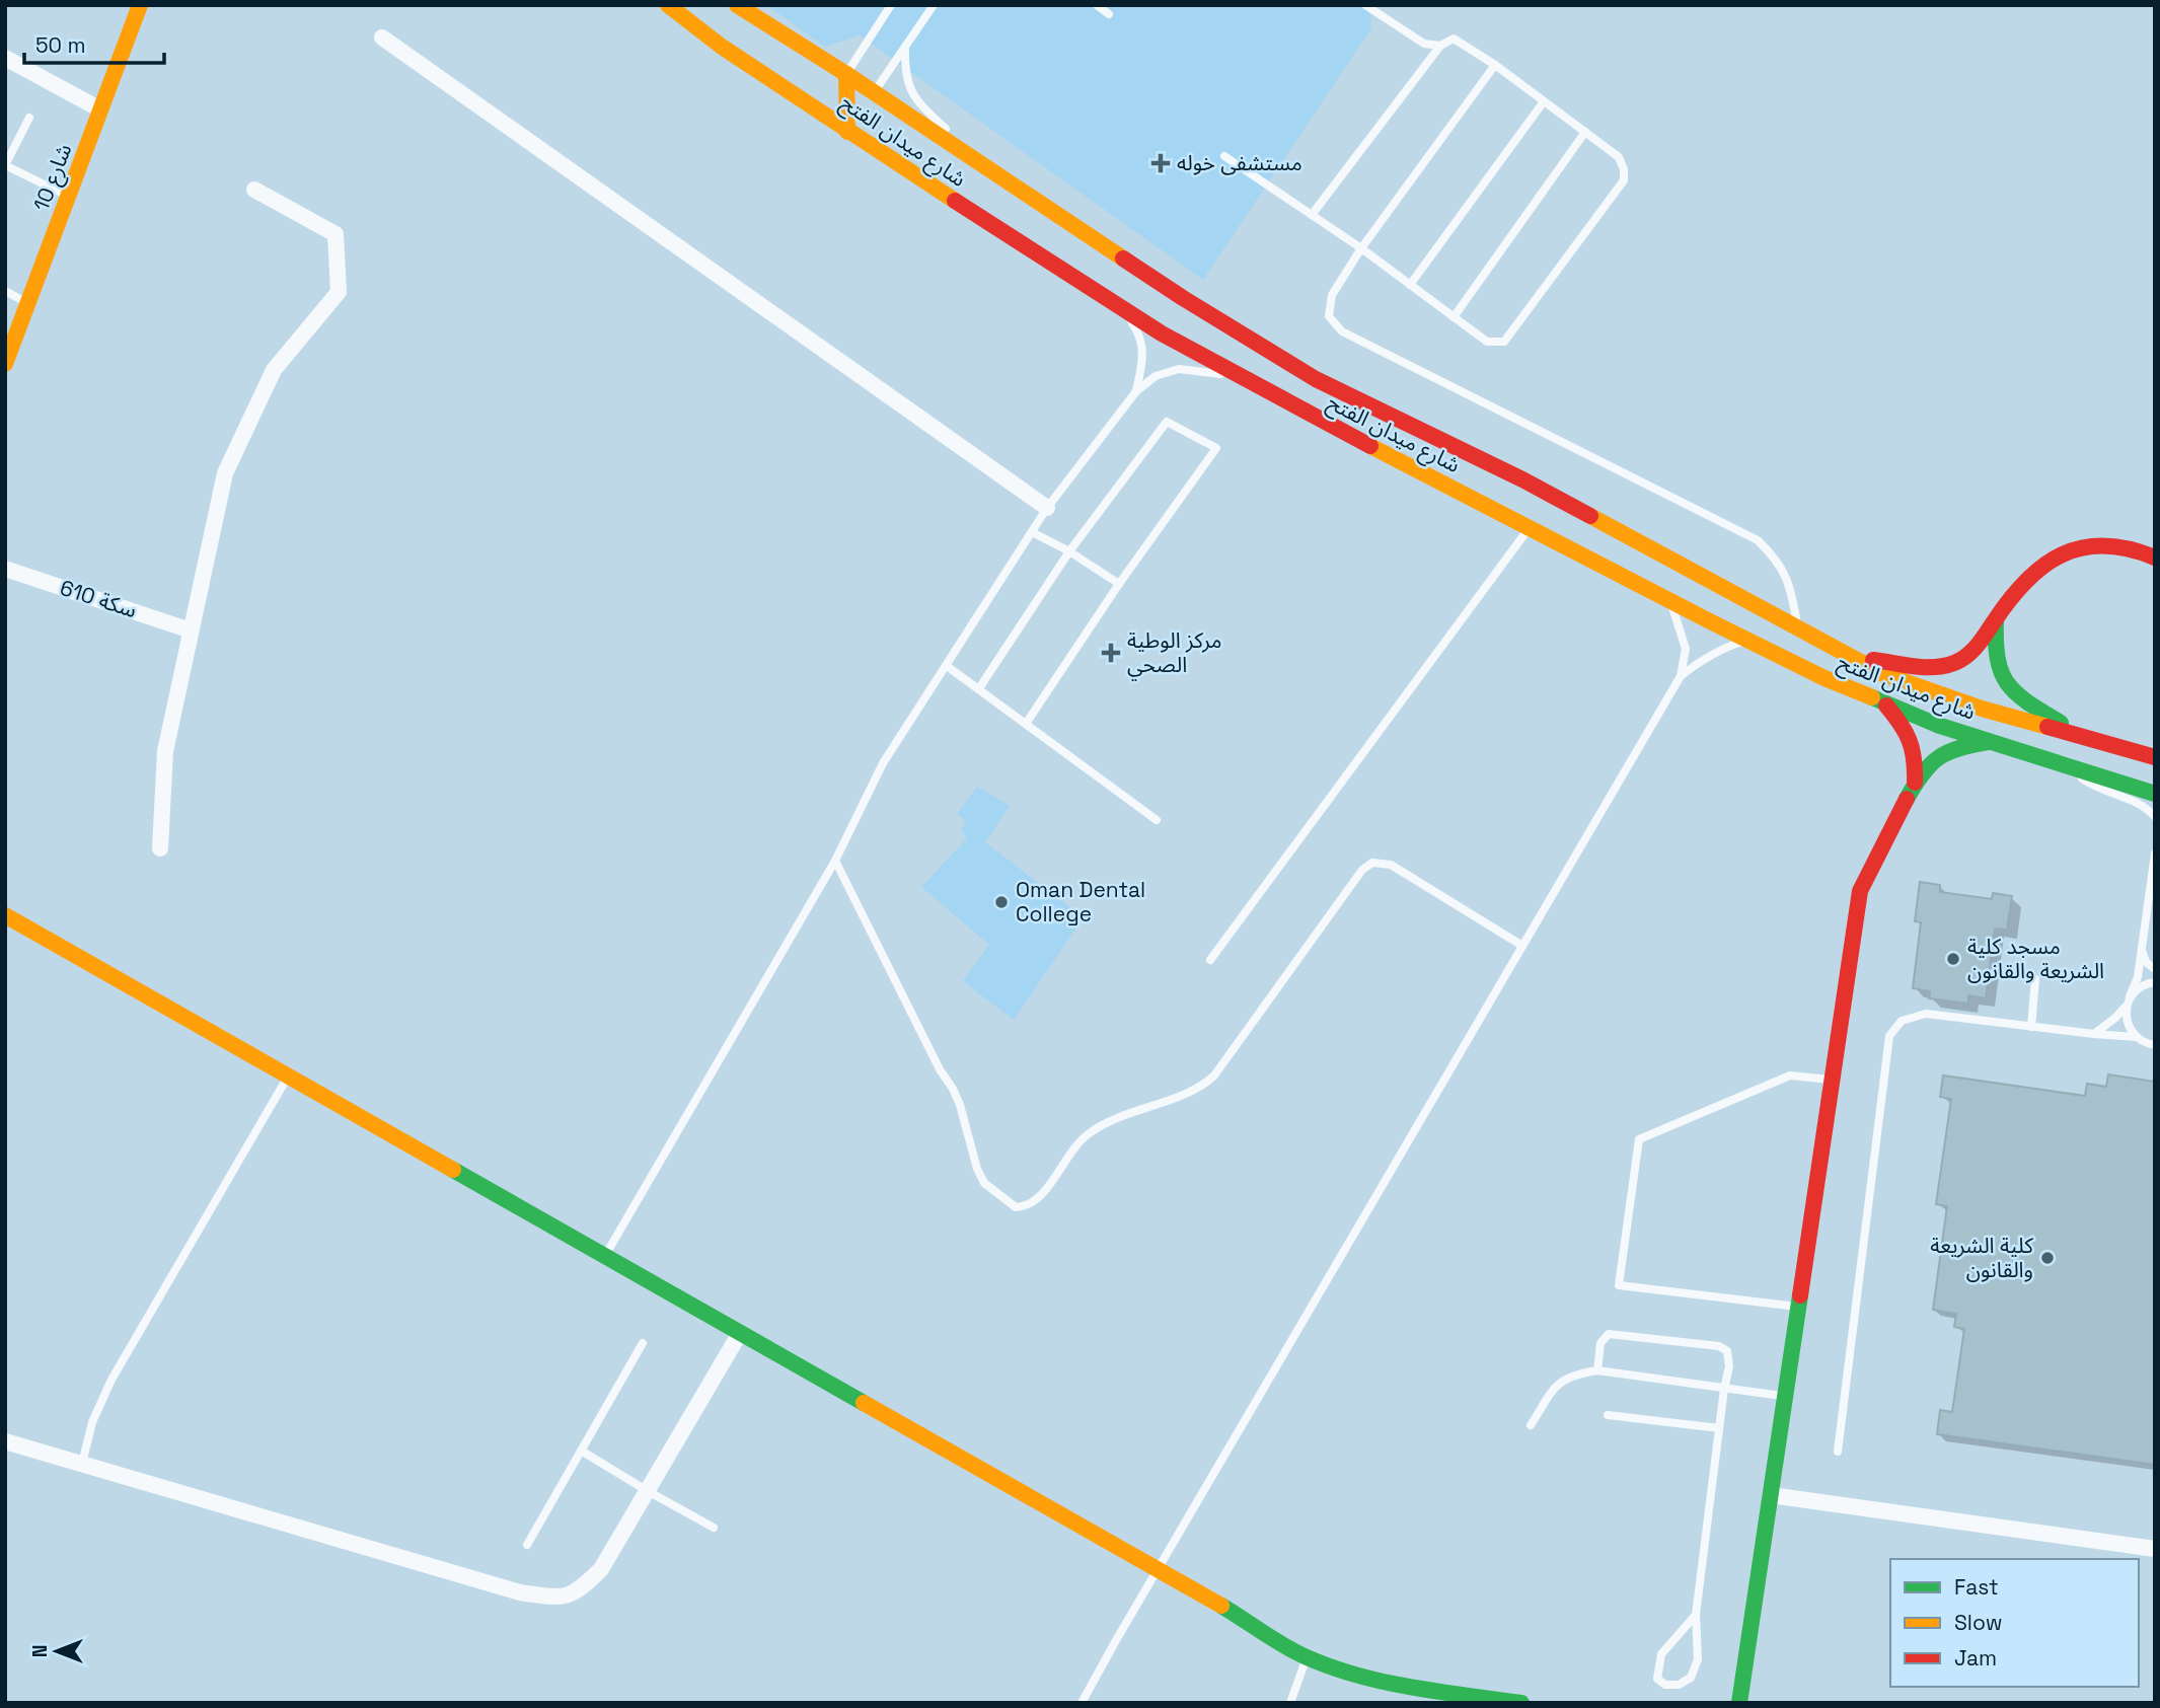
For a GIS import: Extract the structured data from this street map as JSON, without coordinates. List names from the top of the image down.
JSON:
{
  "streets": {
    "street": ["شارع ميدان الفتح", "شارع 10", "سكة 610"]
  },
  "places": {
    "health": ["مستشفى خوله", "مركز الوطية الصحي"],
    "other": ["Oman Dental College", "مسجد كلية الشريعة والقانون", "كلية الشريعة والقانون"]
  },
  "legend": ["Fast", "Slow", "Jam"],
  "scale_bar": "50 m",
  "north": "left"
}
